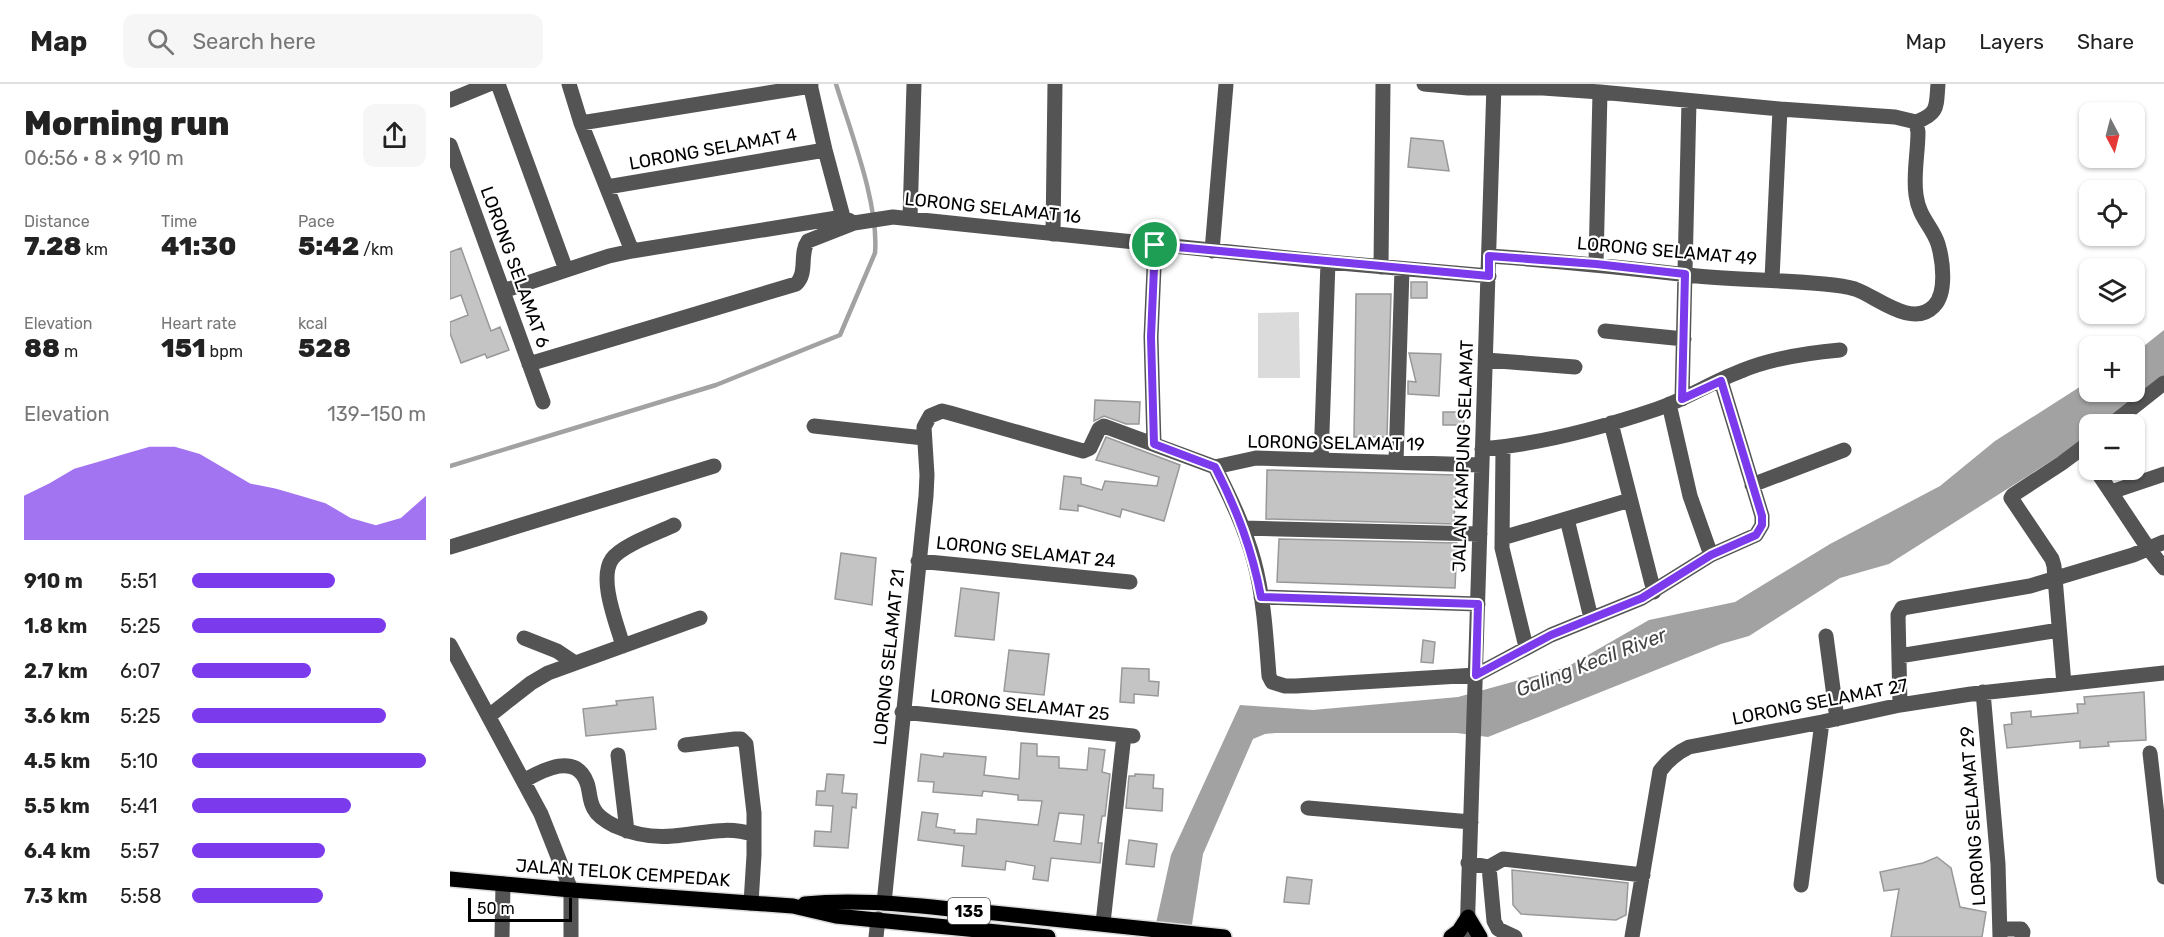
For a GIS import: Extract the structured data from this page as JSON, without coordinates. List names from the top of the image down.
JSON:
{
  "streets": {
    "main road": ["JALAN TELOK CEMPEDAK", "135"],
    "street": [
      "LORONG SELAMAT 4",
      "LORONG SELAMAT 16",
      "LORONG SELAMAT 49",
      "LORONG SELAMAT 6",
      "LORONG SELAMAT 19",
      "JALAN KAMPUNG SELAMAT",
      "LORONG SELAMAT 24",
      "LORONG SELAMAT 21",
      "LORONG SELAMAT 27",
      "LORONG SELAMAT 25",
      "LORONG SELAMAT 29"
    ]
  },
  "crossings": [
    ["LORONG SELAMAT 16", "LORONG SELAMAT 6"],
    ["LORONG SELAMAT 16", "JALAN KAMPUNG SELAMAT"],
    ["LORONG SELAMAT 49", "JALAN KAMPUNG SELAMAT"],
    ["LORONG SELAMAT 19", "JALAN KAMPUNG SELAMAT"],
    ["LORONG SELAMAT 24", "LORONG SELAMAT 21"],
    ["LORONG SELAMAT 21", "LORONG SELAMAT 25"],
    ["LORONG SELAMAT 21", "JALAN TELOK CEMPEDAK"],
    ["LORONG SELAMAT 27", "LORONG SELAMAT 29"],
    ["LORONG SELAMAT 25", "JALAN TELOK CEMPEDAK"]
  ],
  "water": ["Galing Kecil River"],
  "scale_bar": "50 m",
  "north": "bottom",
  "page": {
    "header": "Map",
    "search": "Search here",
    "nav": ["Map", "Layers", "Share"],
    "heading": ["Morning run", "06:56 · 8 × 910 m"],
    "map_buttons": ["+", "−"],
    "stats": [
      ["Distance", "7.28 km"],
      ["Time", "41:30"],
      ["Pace", "5:42 /km"],
      ["Elevation", "88 m"],
      ["Heart rate", "151 bpm"],
      ["kcal", "528"]
    ],
    "chart": ["Elevation", "139–150 m"],
    "list": [
      {
        "name": "910 m",
        "note": "5:51"
      },
      {
        "name": "1.8 km",
        "note": "5:25"
      },
      {
        "name": "2.7 km",
        "note": "6:07"
      },
      {
        "name": "3.6 km",
        "note": "5:25"
      },
      {
        "name": "4.5 km",
        "note": "5:10"
      },
      {
        "name": "5.5 km",
        "note": "5:41"
      },
      {
        "name": "6.4 km",
        "note": "5:57"
      },
      {
        "name": "7.3 km",
        "note": "5:58"
      }
    ],
    "scale": "50 m"
  }
}
